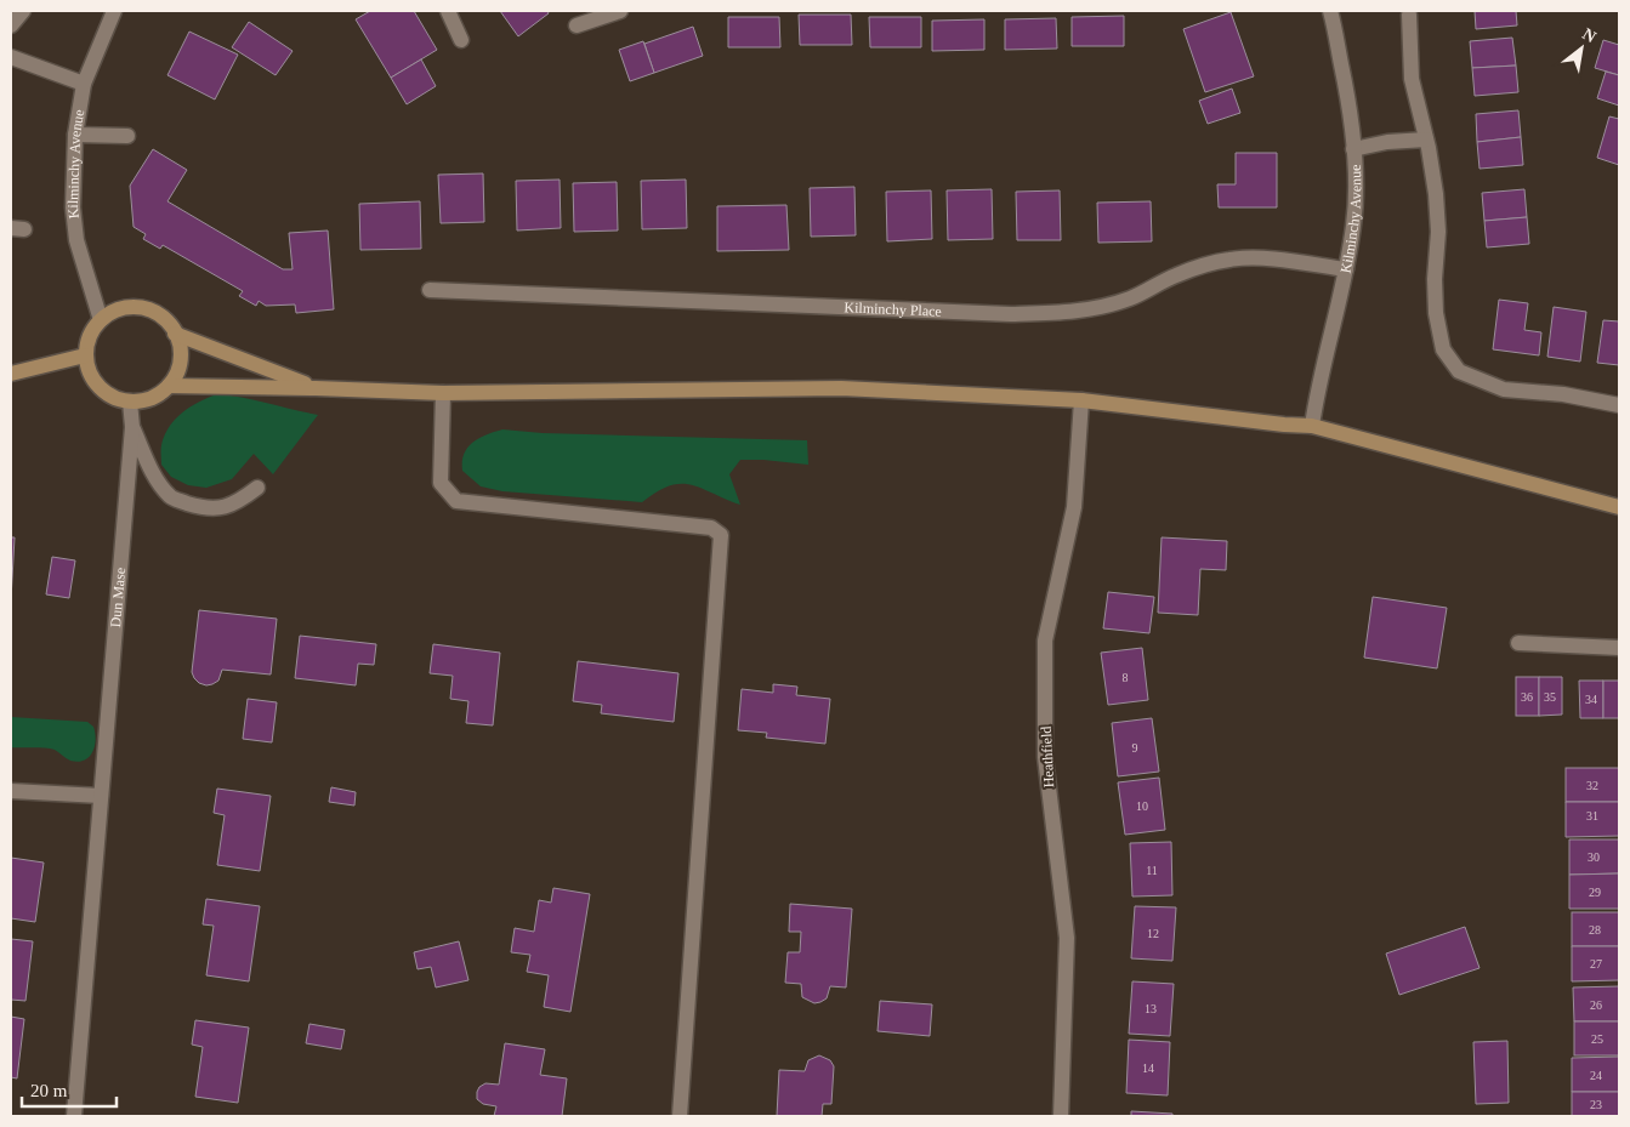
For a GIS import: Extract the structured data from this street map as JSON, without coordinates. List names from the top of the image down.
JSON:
{
  "streets": {
    "street": [
      "Kilminchy Avenue",
      "Kilminchy Place",
      "Dun Mase",
      "Heathfield"
    ]
  },
  "crossings": [
    ["Kilminchy Avenue", "Kilminchy Place"],
    ["Kilminchy Avenue", "Dun Mase"]
  ],
  "house_numbers": [
    "8",
    "36",
    "35",
    "34",
    "9",
    "32",
    "10",
    "31",
    "30",
    "11",
    "29",
    "28",
    "12",
    "27",
    "26",
    "13",
    "25",
    "14",
    "24",
    "23"
  ],
  "scale_bar": "20 m",
  "north": "top right"
}
